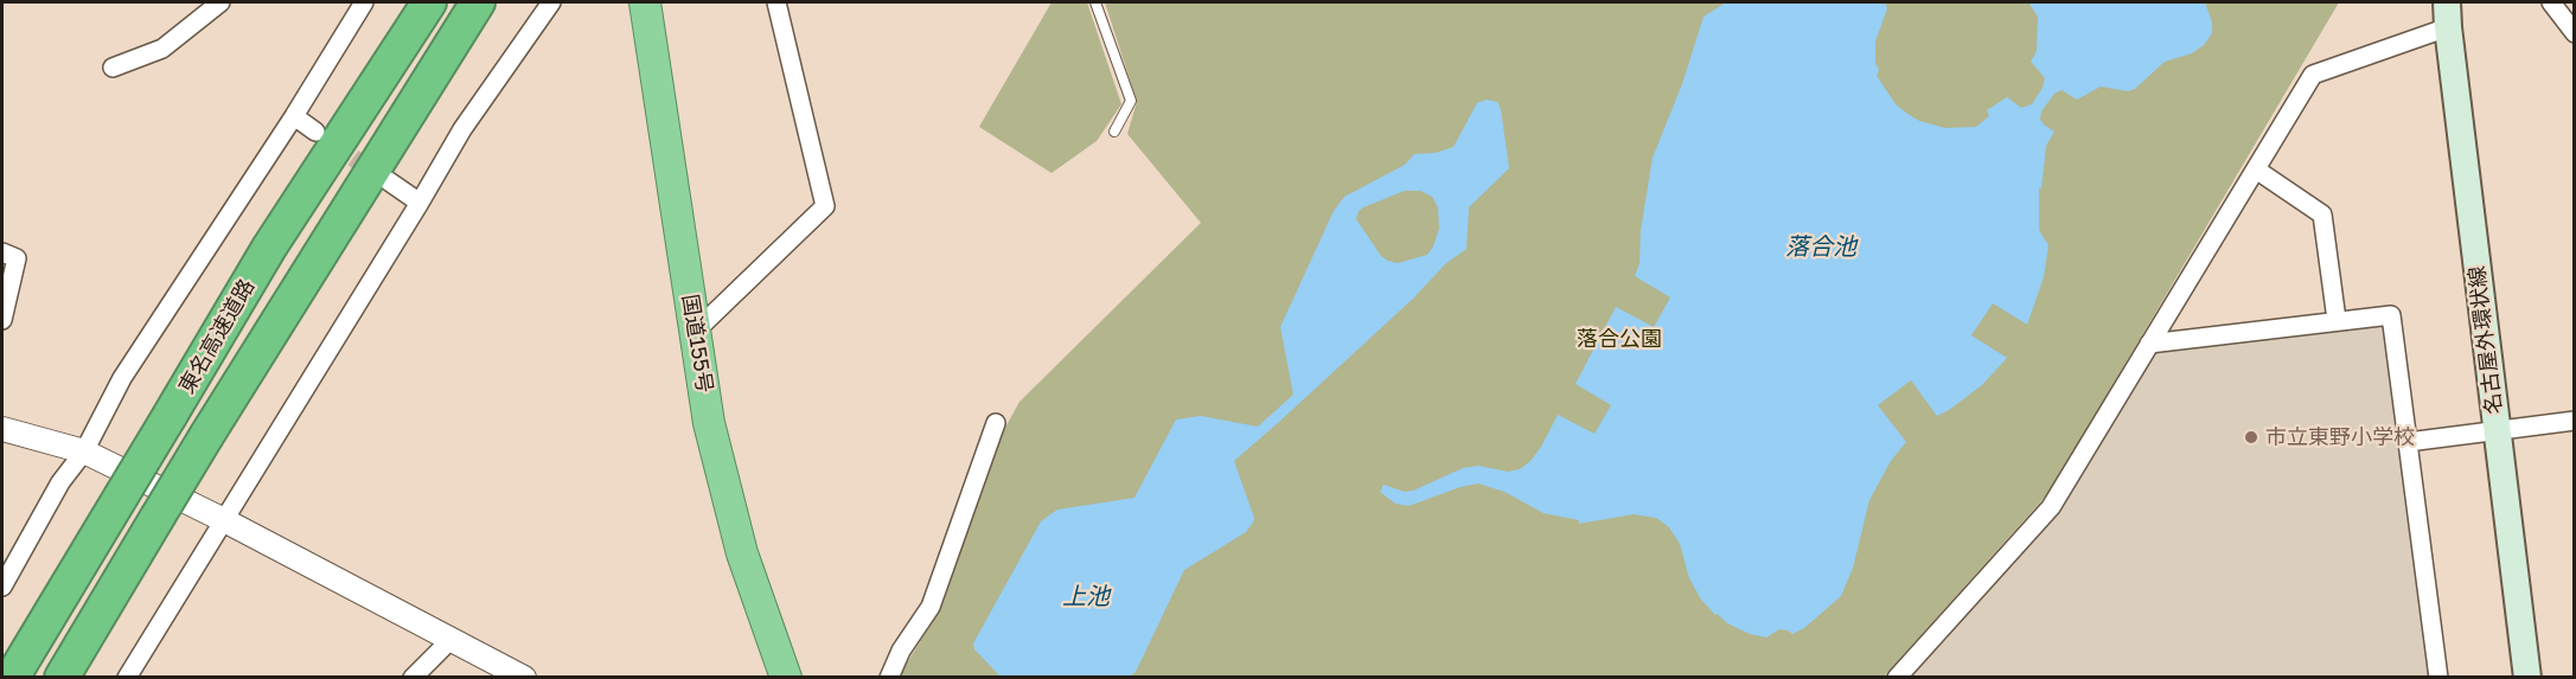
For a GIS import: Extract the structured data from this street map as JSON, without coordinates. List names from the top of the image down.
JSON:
{
  "streets": {
    "highway": ["東名高速道路", "国道155号"],
    "main road": ["名古屋外環状線"]
  },
  "water": ["落合池", "上池"],
  "parks": ["落合公園"],
  "places": ["市立東野小学校"]
}
